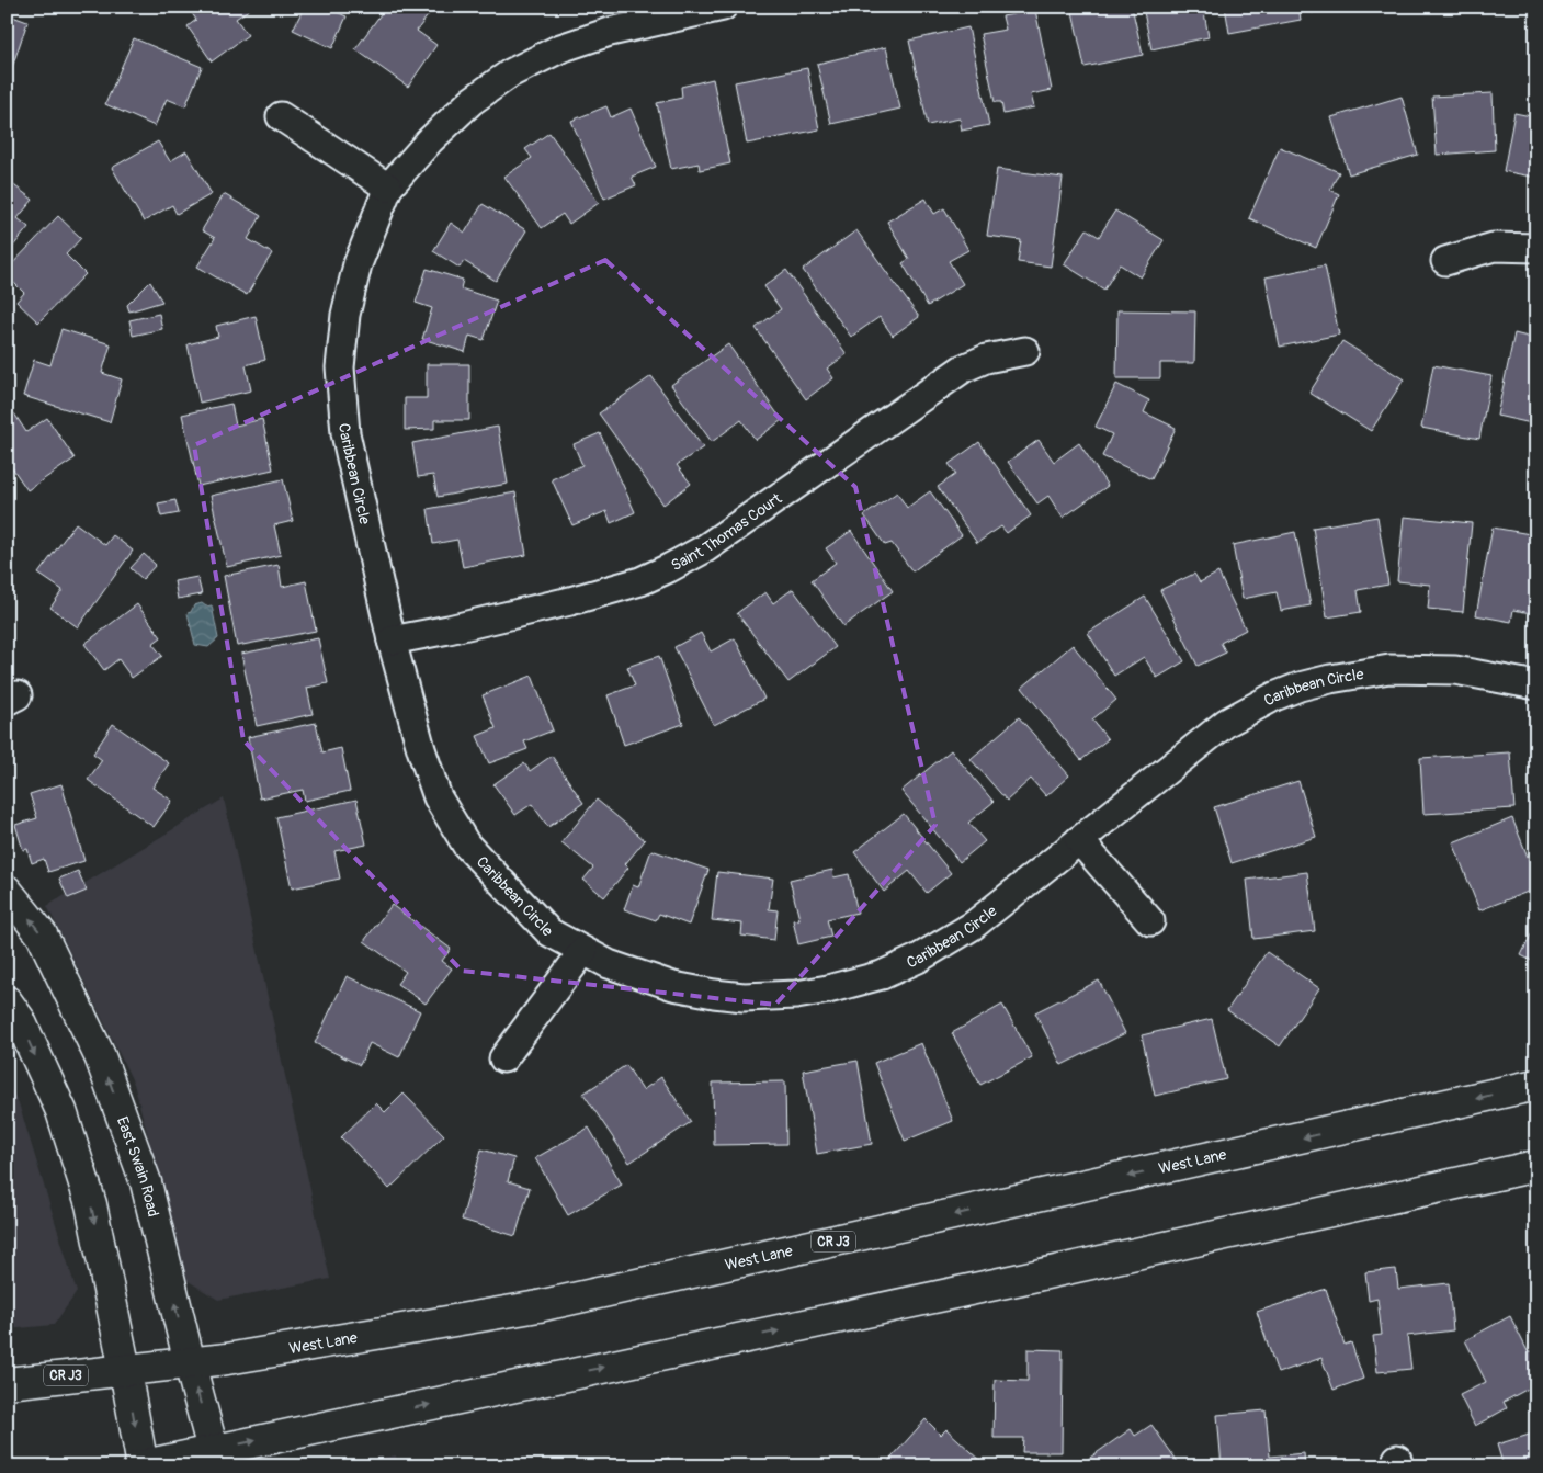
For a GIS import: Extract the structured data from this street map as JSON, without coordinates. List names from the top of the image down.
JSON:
{
  "streets": {
    "main road": ["West Lane", "East Swain Road", "CR J3"],
    "street": ["Caribbean Circle", "Saint Thomas Court"]
  },
  "crossings": [
    ["Caribbean Circle", "Saint Thomas Court"],
    ["West Lane", "East Swain Road"]
  ]
}
